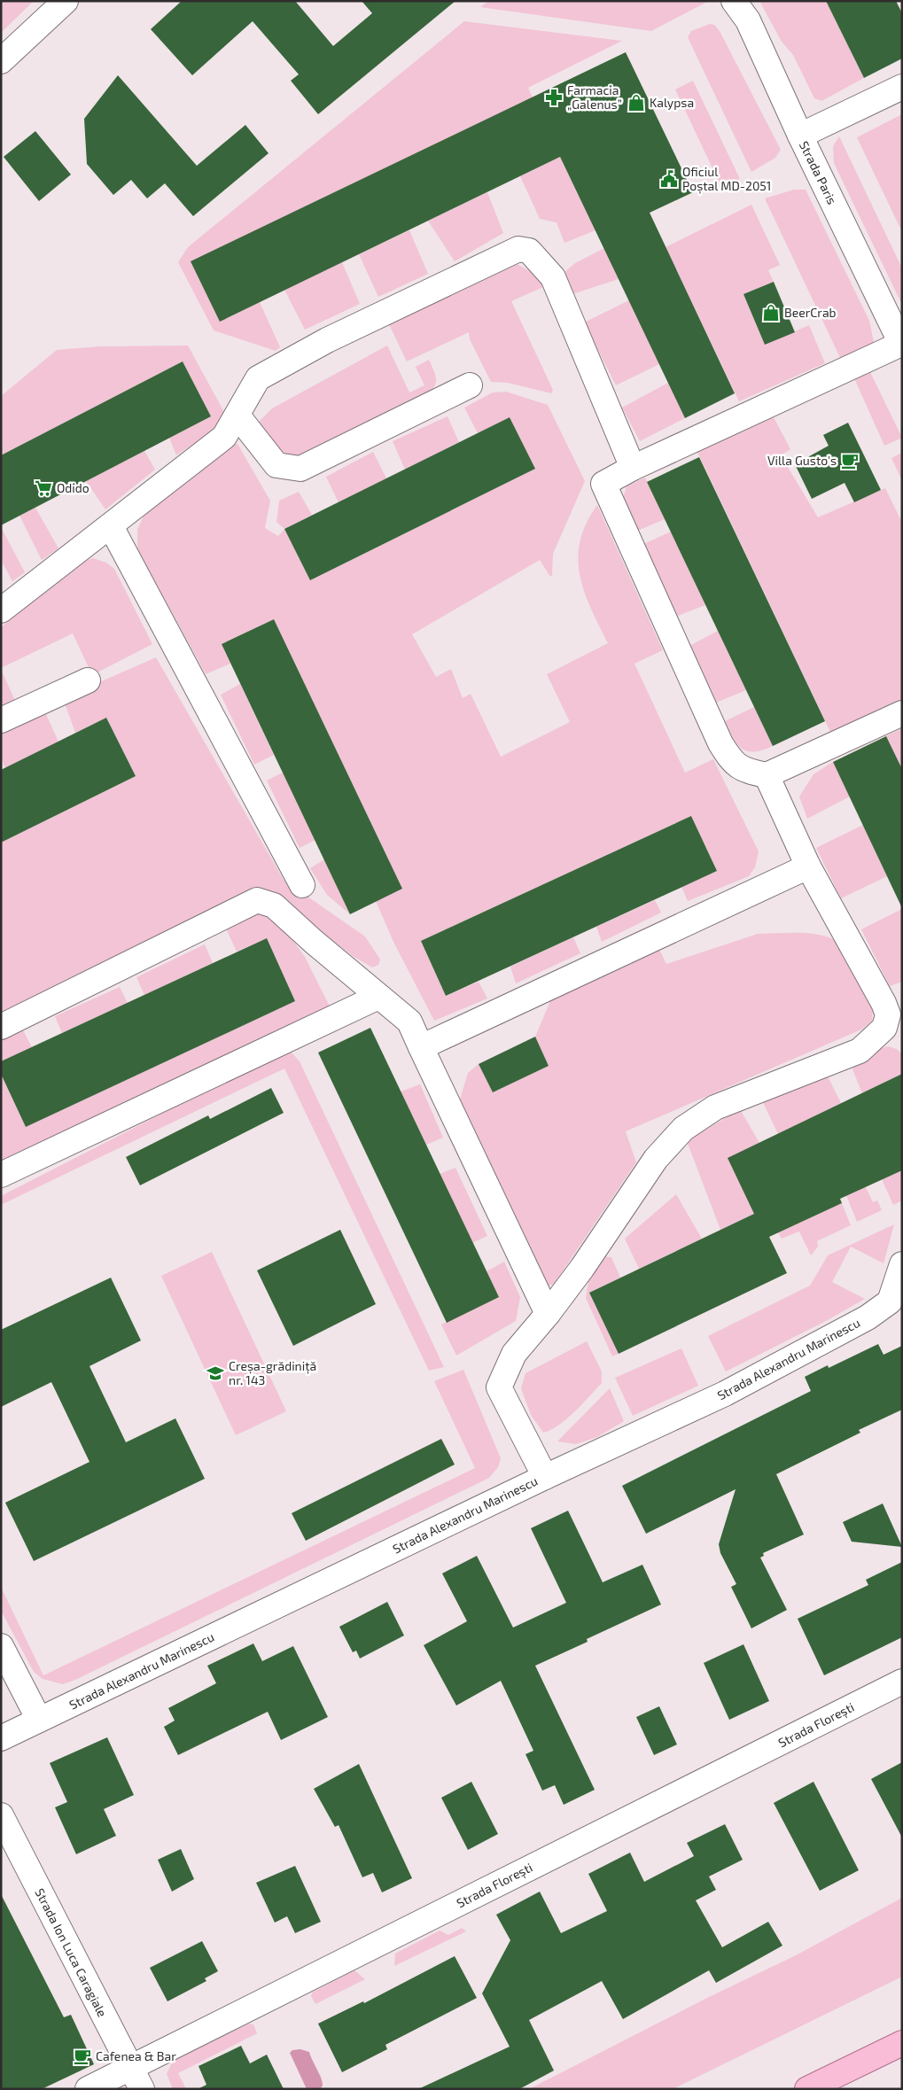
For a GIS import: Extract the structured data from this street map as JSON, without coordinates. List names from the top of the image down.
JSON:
{
  "streets": {
    "street": [
      "Strada Paris",
      "Strada Alexandru Marinescu",
      "Strada Florești",
      "Strada Ion Luca Caragiale"
    ]
  },
  "crossings": [
    ["Strada Florești", "Strada Ion Luca Caragiale"]
  ],
  "places": {
    "pharmacy": ["Farmacia „Galenus”"],
    "shop": ["Kalypsa", "BeerCrab"],
    "public building": ["Oficiul Poștal MD-2051"],
    "cafe": ["Villa Gusto's", "Cafenea & Bar"],
    "supermarket": ["Odido"],
    "school or university": ["Creșa-grădiniță nr. 143"]
  }
}
